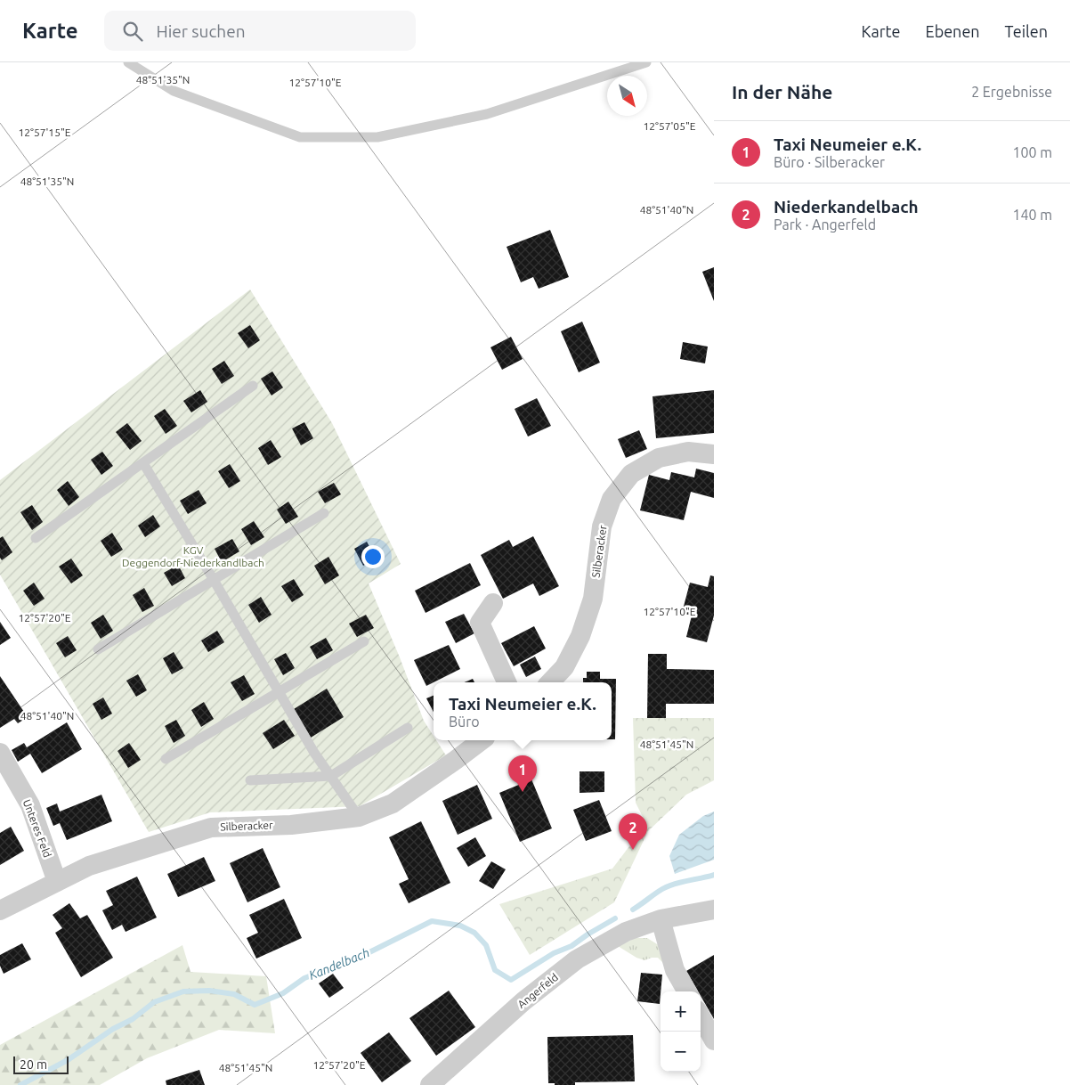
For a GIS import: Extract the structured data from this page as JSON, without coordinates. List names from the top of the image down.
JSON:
{
  "streets": {
    "street": ["Silberacker", "Unteres Feld", "Angerfeld"]
  },
  "crossings": [
    ["Silberacker", "Unteres Feld"]
  ],
  "water": ["Kandelbach"],
  "parks": ["KGV Deggendorf-Niederkandlbach"],
  "scale_bar": "20 m",
  "north": "bottom right",
  "page": {
    "header": "Karte",
    "search": "Hier suchen",
    "nav": ["Karte", "Ebenen", "Teilen"],
    "heading": ["In der Nähe", "2 Ergebnisse"],
    "list": [
      {
        "mark": "1",
        "name": "Taxi Neumeier e.K.",
        "note": "Büro · Silberacker",
        "value": "100 m"
      },
      {
        "mark": "2",
        "name": "Niederkandelbach",
        "note": "Park · Angerfeld",
        "value": "140 m"
      }
    ],
    "popup": ["Taxi Neumeier e.K.", "Büro"],
    "pins": ["1", "2"],
    "map_buttons": ["+", "−"],
    "scale": "20 m"
  },
  "coordinates": [
    "48°51'35\"N",
    "12°57'10\"E",
    "12°57'05\"E",
    "12°57'15\"E",
    "48°51'40\"N",
    "12°57'20\"E",
    "48°51'45\"N"
  ]
}
